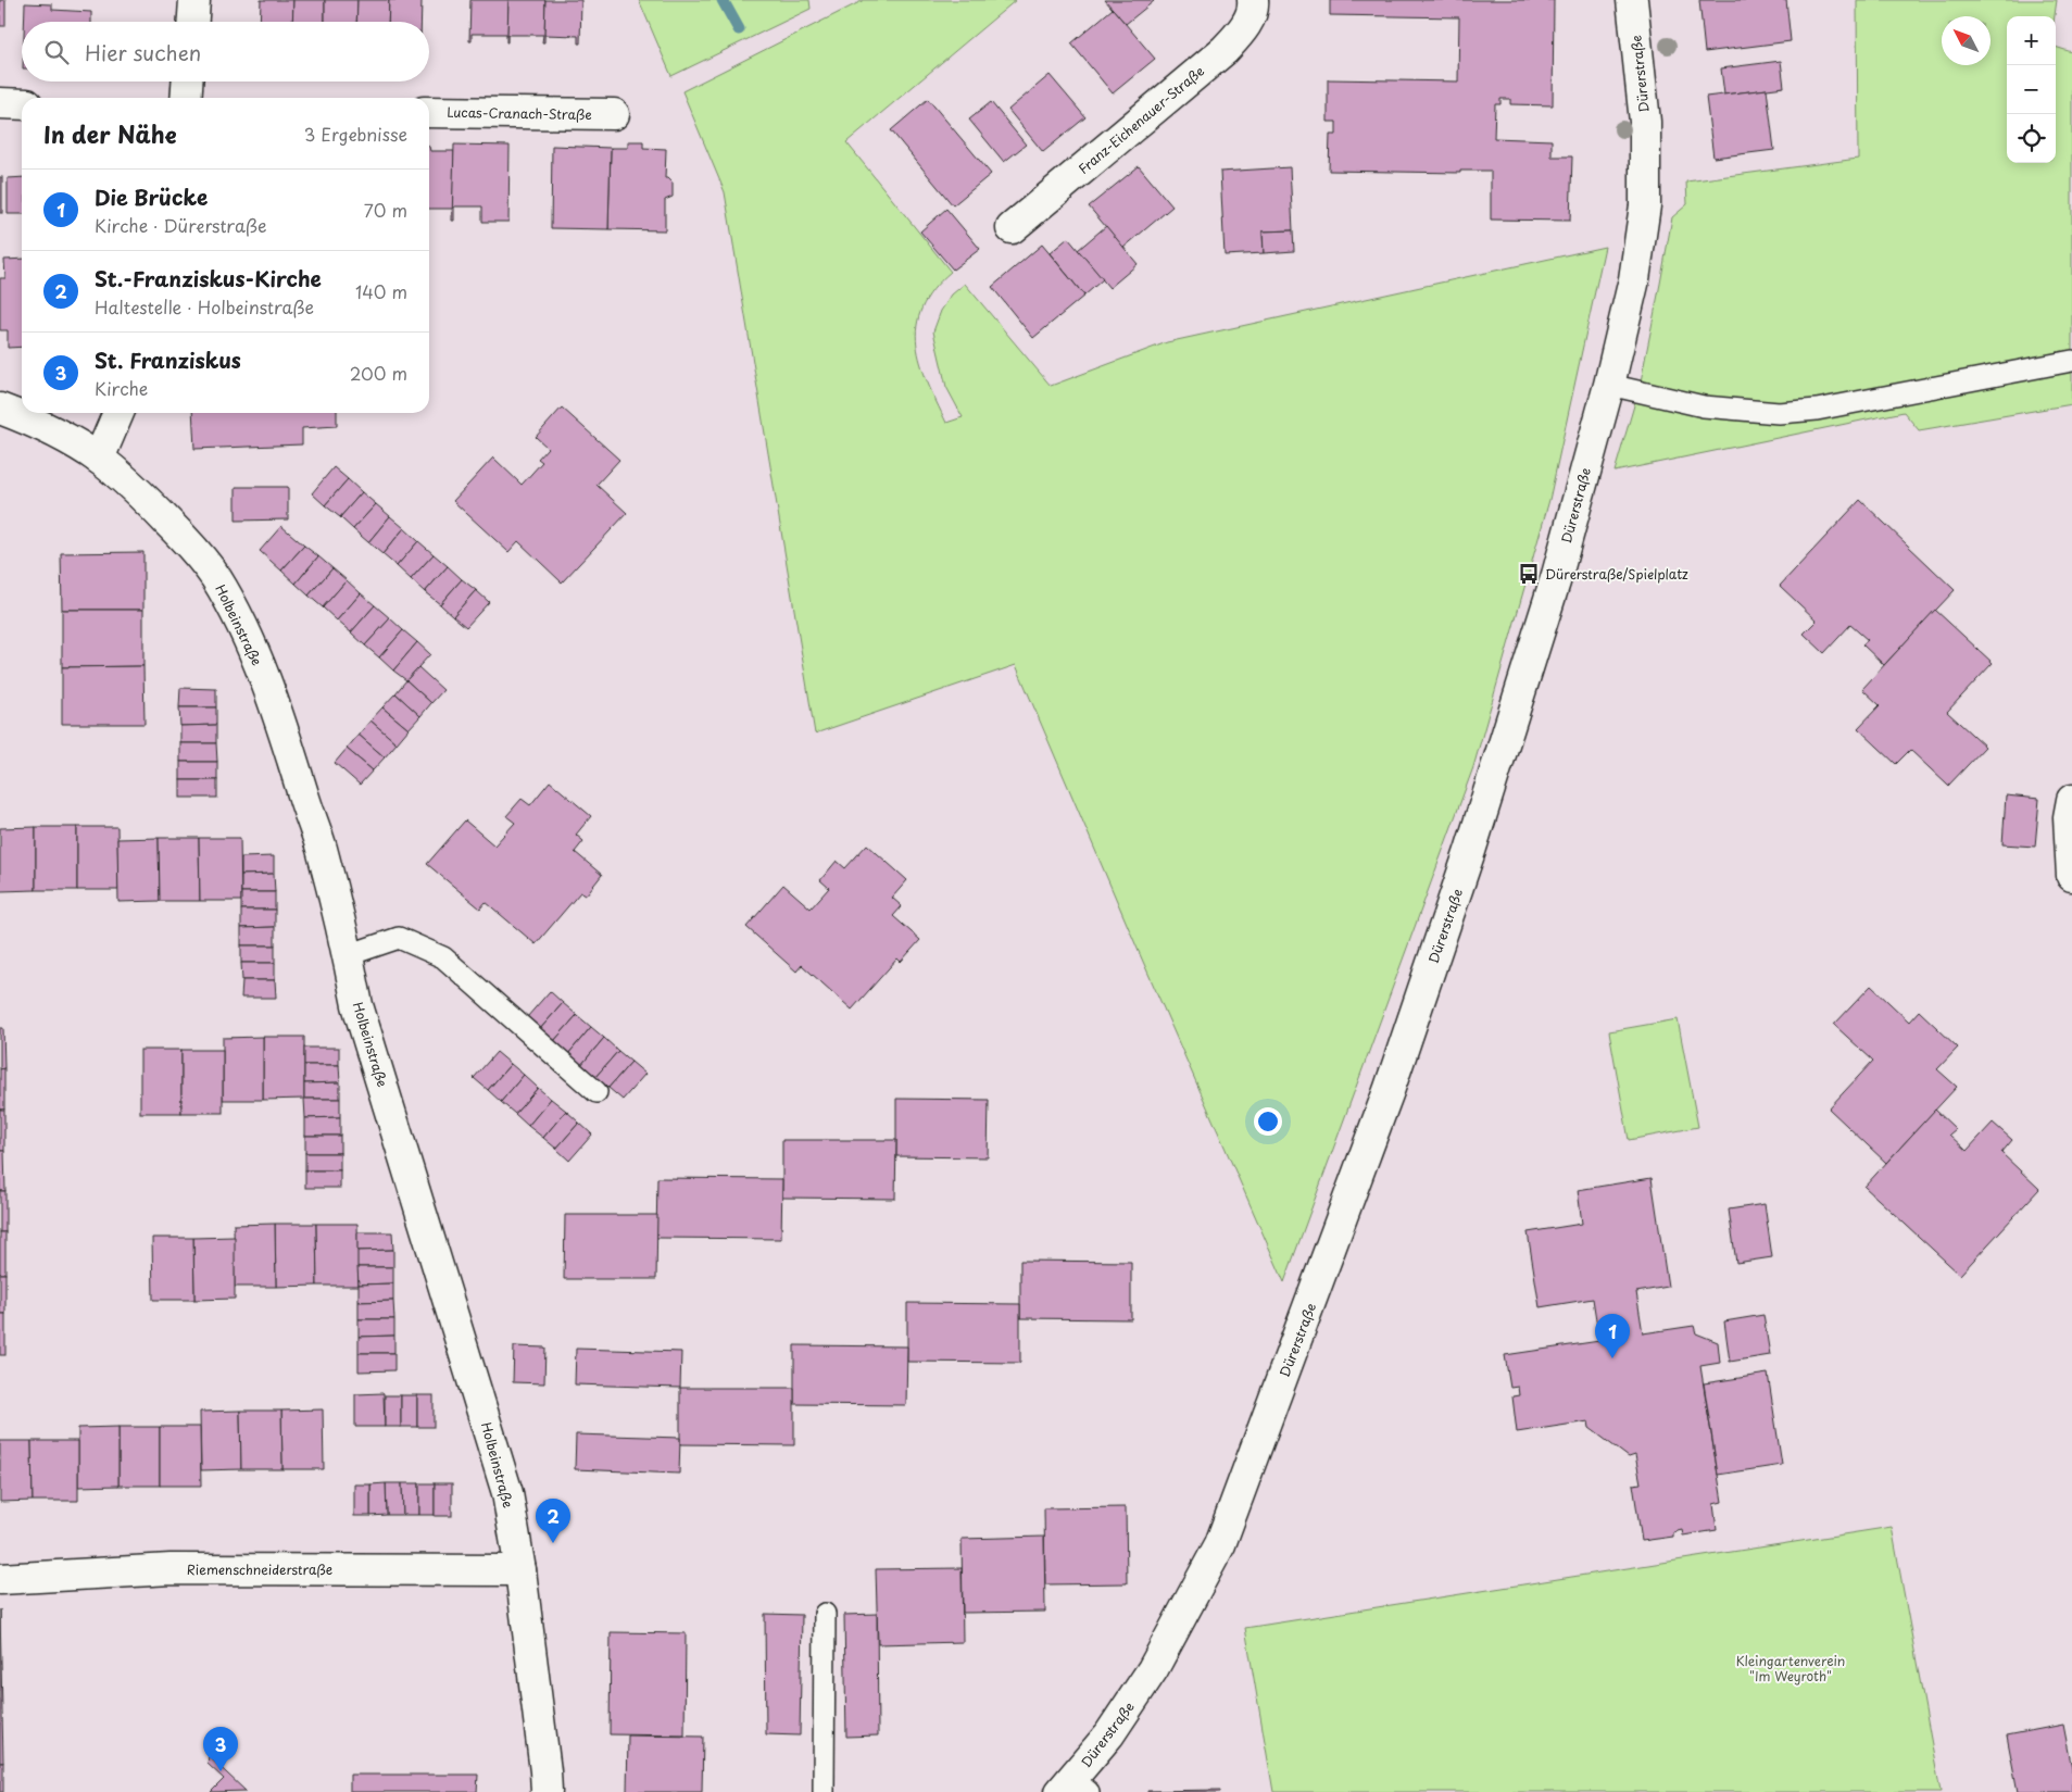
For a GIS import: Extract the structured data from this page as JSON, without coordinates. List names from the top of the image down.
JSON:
{
  "streets": {
    "street": [
      "Dürerstraße",
      "Lucas-Cranach-Straße",
      "Franz-Eichenauer-Straße",
      "Holbeinstraße",
      "Riemenschneiderstraße"
    ]
  },
  "crossings": [
    ["Holbeinstraße", "Riemenschneiderstraße"]
  ],
  "parks": ["Kleingartenverein \"Im Weyroth\""],
  "places": {
    "bus stop": ["Dürerstraße/Spielplatz"]
  },
  "north": "top left",
  "page": {
    "map_buttons": ["+", "−"],
    "search": "Hier suchen",
    "heading": ["In der Nähe", "3 Ergebnisse"],
    "list": [
      {
        "mark": "1",
        "name": "Die Brücke",
        "note": "Kirche · Dürerstraße",
        "value": "70 m"
      },
      {
        "mark": "2",
        "name": "St.-Franziskus-Kirche",
        "note": "Haltestelle · Holbeinstraße",
        "value": "140 m"
      },
      {
        "mark": "3",
        "name": "St. Franziskus",
        "note": "Kirche",
        "value": "200 m"
      }
    ],
    "pins": ["1", "2", "3"]
  }
}
